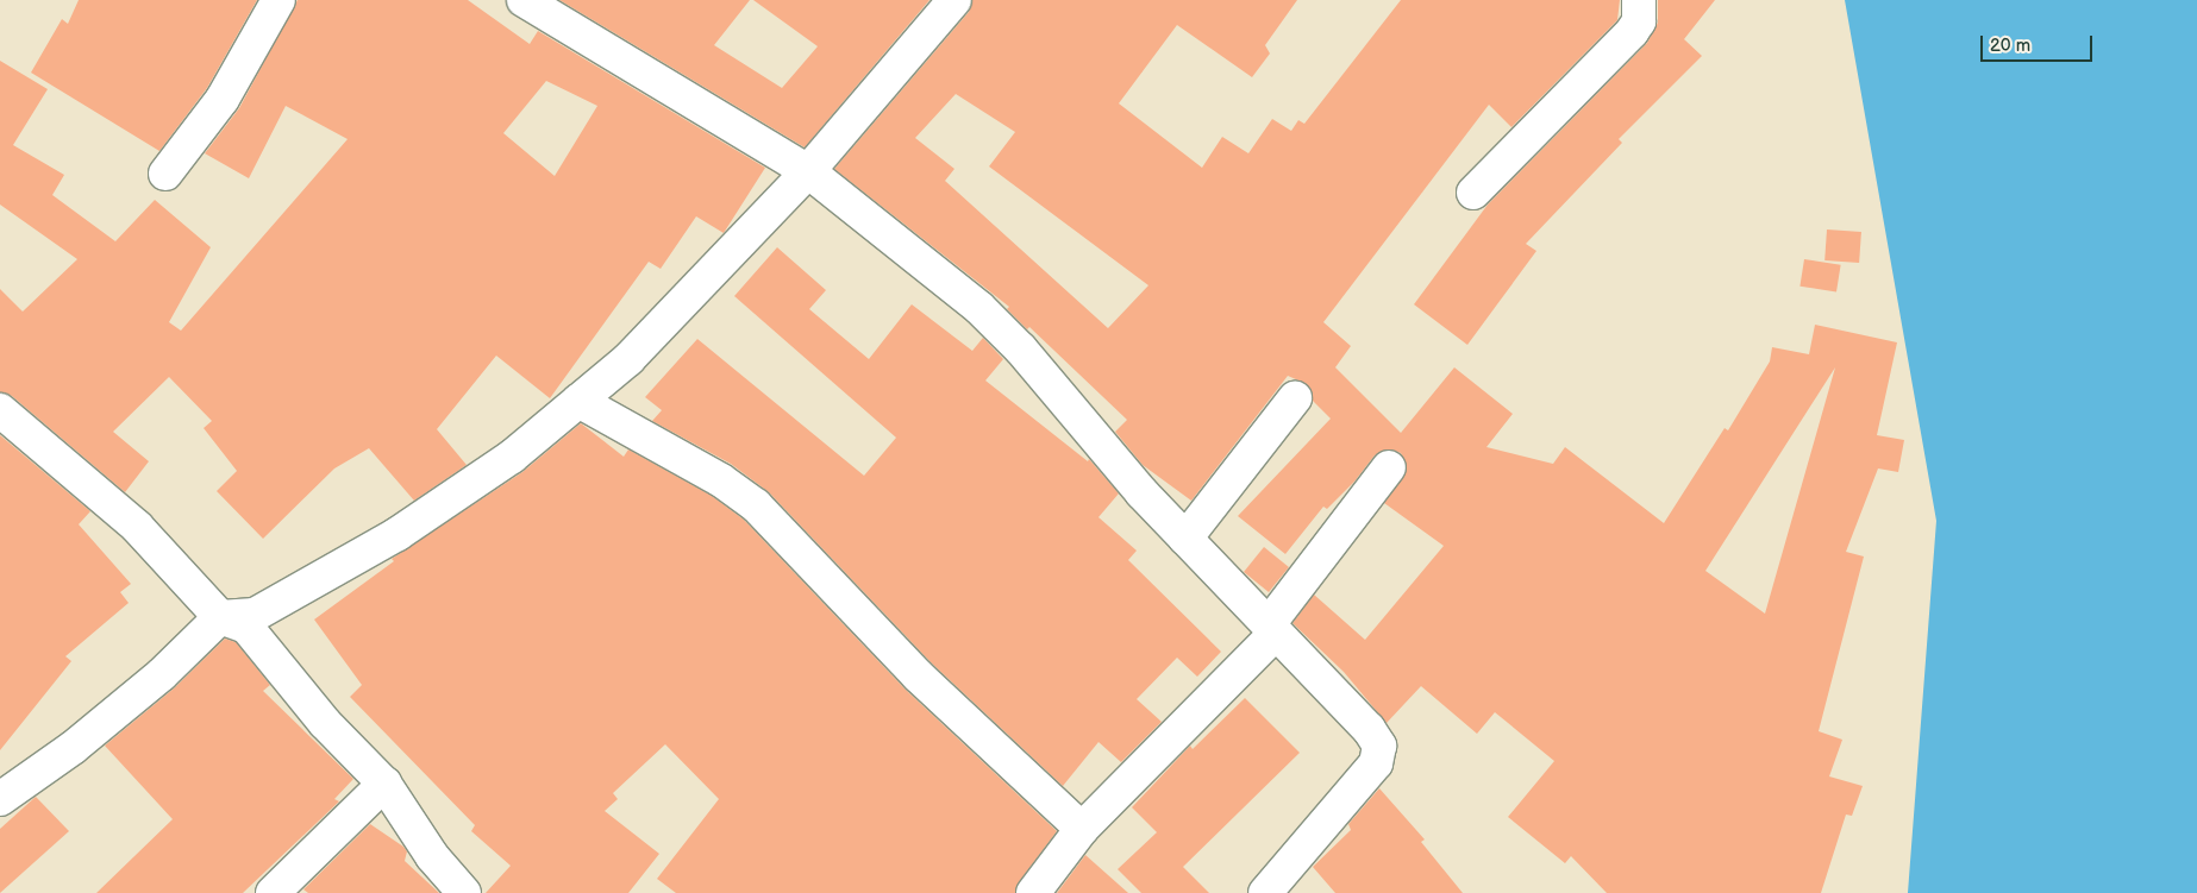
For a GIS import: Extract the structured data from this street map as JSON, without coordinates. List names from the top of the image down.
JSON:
{
  "scale_bar": "20 m"
}
